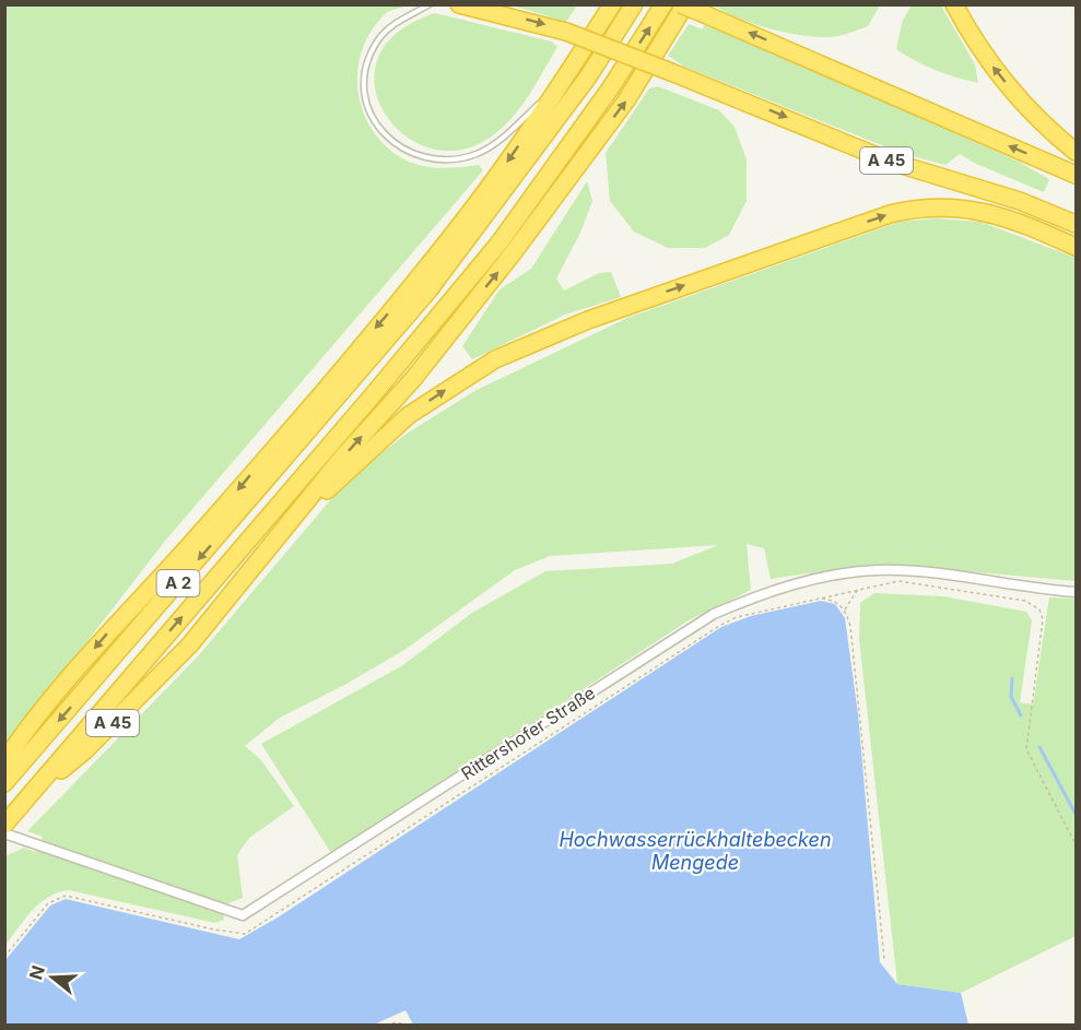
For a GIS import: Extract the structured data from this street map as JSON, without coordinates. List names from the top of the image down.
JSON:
{
  "streets": {
    "highway": ["A 45", "A 2"],
    "street": ["Rittershofer Straße"]
  },
  "crossings": [
    ["A 45", "A 2"]
  ],
  "water": ["Hochwasserrückhaltebecken Mengede"],
  "north": "left"
}
